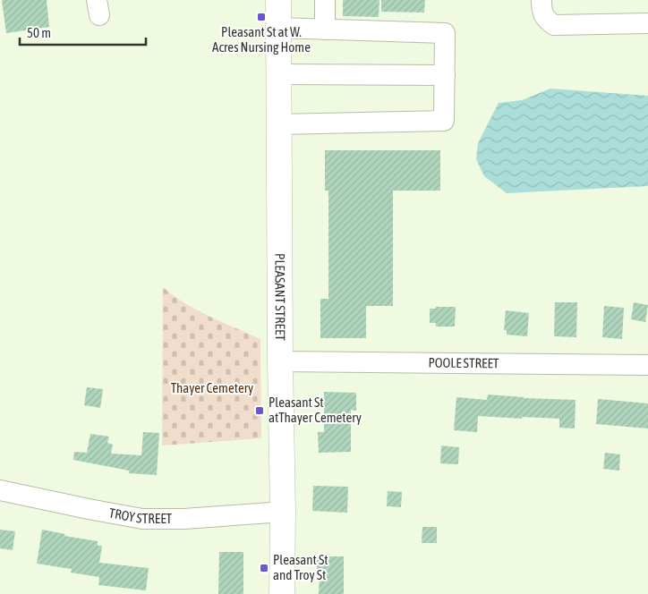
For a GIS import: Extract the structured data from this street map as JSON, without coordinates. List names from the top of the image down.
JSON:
{
  "streets": {
    "main road": ["PLEASANT STREET"],
    "street": ["POOLE STREET", "TROY STREET"]
  },
  "crossings": [
    ["PLEASANT STREET", "POOLE STREET"],
    ["PLEASANT STREET", "TROY STREET"]
  ],
  "parks": ["Thayer Cemetery"],
  "places": {
    "transit": ["Pleasant St at W. Acres Nursing Home", "Pleasant St atThayer Cemetery", "Pleasant St and Troy St"]
  },
  "scale_bar": "50 m"
}
